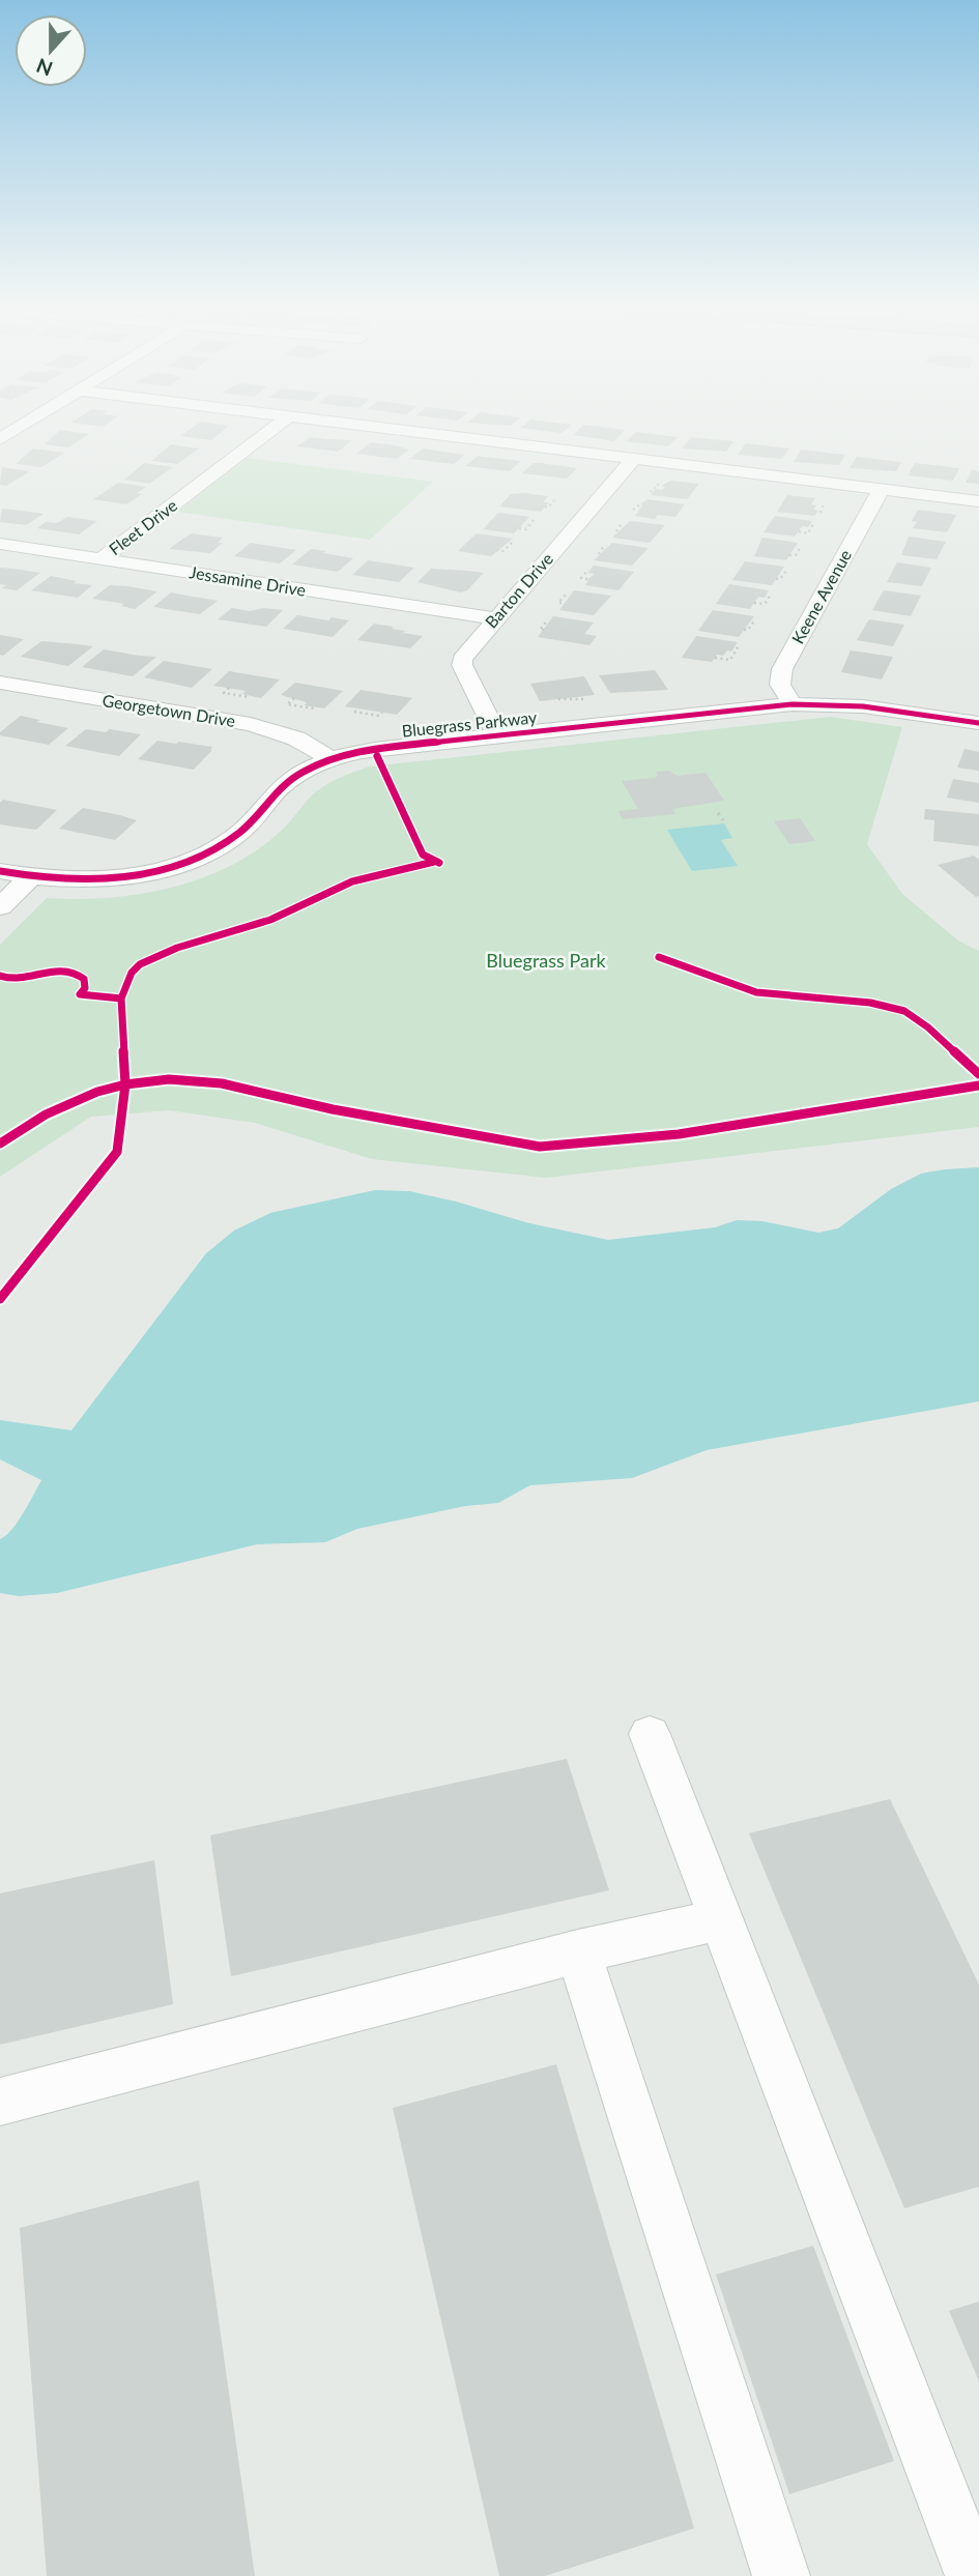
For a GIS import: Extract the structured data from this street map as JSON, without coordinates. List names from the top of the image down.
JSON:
{
  "streets": {
    "street": [
      "Fleet Drive",
      "Jessamine Drive",
      "Barton Drive",
      "Keene Avenue",
      "Georgetown Drive",
      "Bluegrass Parkway"
    ]
  },
  "crossings": [
    ["Fleet Drive", "Jessamine Drive"],
    ["Jessamine Drive", "Barton Drive"],
    ["Barton Drive", "Bluegrass Parkway"],
    ["Keene Avenue", "Bluegrass Parkway"],
    ["Georgetown Drive", "Bluegrass Parkway"]
  ],
  "parks": ["Bluegrass Park"],
  "north": "bottom"
}
